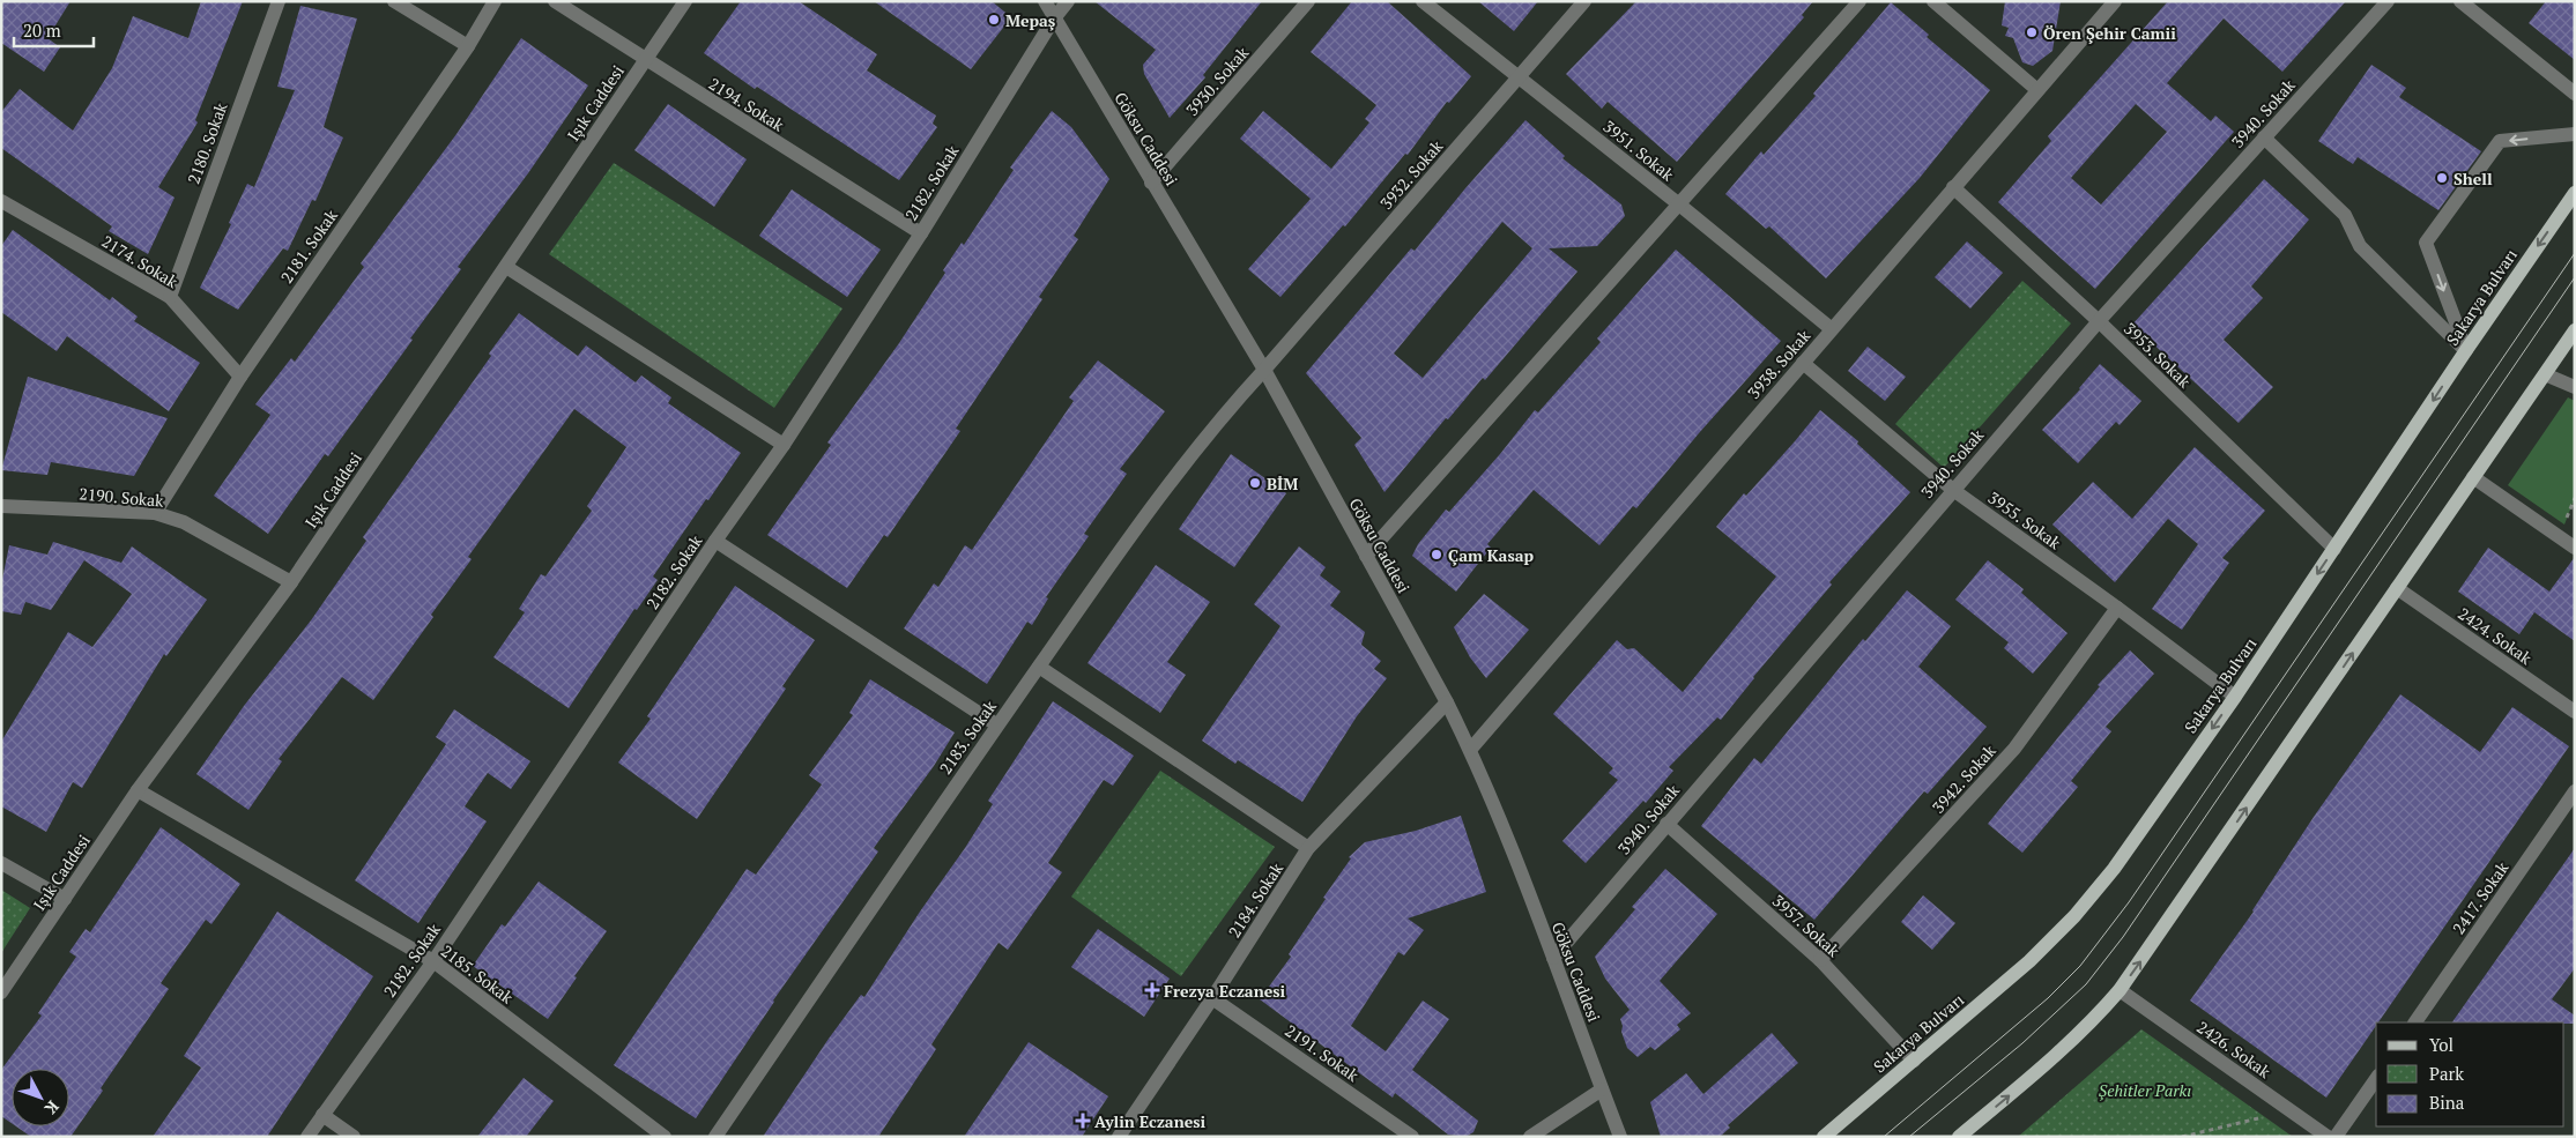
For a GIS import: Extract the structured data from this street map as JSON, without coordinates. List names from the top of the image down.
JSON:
{
  "streets": {
    "main road": ["Sakarya Bulvarı"],
    "street": [
      "3930. Sokak",
      "Işık Caddesi",
      "2194. Sokak",
      "3940. Sokak",
      "Göksu Caddesi",
      "2180. Sokak",
      "3951. Sokak",
      "3932. Sokak",
      "2182. Sokak",
      "2181. Sokak",
      "2174. Sokak",
      "3953. Sokak",
      "3938. Sokak",
      "2190. Sokak",
      "3955. Sokak",
      "2424. Sokak",
      "2183. Sokak",
      "3942. Sokak",
      "2417. Sokak",
      "2184. Sokak",
      "3957. Sokak",
      "2185. Sokak",
      "2426. Sokak",
      "2191. Sokak"
    ]
  },
  "crossings": [
    ["3930. Sokak", "Göksu Caddesi"],
    ["Işık Caddesi", "2194. Sokak"],
    ["Işık Caddesi", "2190. Sokak"],
    ["Işık Caddesi", "2185. Sokak"],
    ["2194. Sokak", "2182. Sokak"],
    ["3940. Sokak", "Göksu Caddesi"],
    ["3940. Sokak", "3953. Sokak"],
    ["3940. Sokak", "3955. Sokak"],
    ["3940. Sokak", "3957. Sokak"],
    ["Göksu Caddesi", "3932. Sokak"],
    ["Göksu Caddesi", "2182. Sokak"],
    ["Göksu Caddesi", "3938. Sokak"],
    ["Göksu Caddesi", "2183. Sokak"],
    ["Göksu Caddesi", "2184. Sokak"],
    ["2180. Sokak", "2174. Sokak"],
    ["3951. Sokak", "3932. Sokak"],
    ["3951. Sokak", "3938. Sokak"],
    ["3932. Sokak", "2183. Sokak"],
    ["2182. Sokak", "2185. Sokak"],
    ["2181. Sokak", "2174. Sokak"],
    ["2181. Sokak", "2190. Sokak"],
    ["Sakarya Bulvarı", "3953. Sokak"],
    ["Sakarya Bulvarı", "3955. Sokak"],
    ["Sakarya Bulvarı", "3957. Sokak"],
    ["3953. Sokak", "3938. Sokak"],
    ["3938. Sokak", "3955. Sokak"],
    ["3955. Sokak", "3942. Sokak"],
    ["3942. Sokak", "3957. Sokak"],
    ["2184. Sokak", "2191. Sokak"]
  ],
  "parks": ["Şehitler Parkı"],
  "places": {
    "other": [
      "Mepaş",
      "Ören Şehir Camii",
      "Shell",
      "BİM",
      "Çam Kasap"
    ],
    "health": ["Frezya Eczanesi", "Aylin Eczanesi"]
  },
  "legend": ["Yol", "Park", "Bina"],
  "scale_bar": "20 m",
  "north": "bottom right"
}
